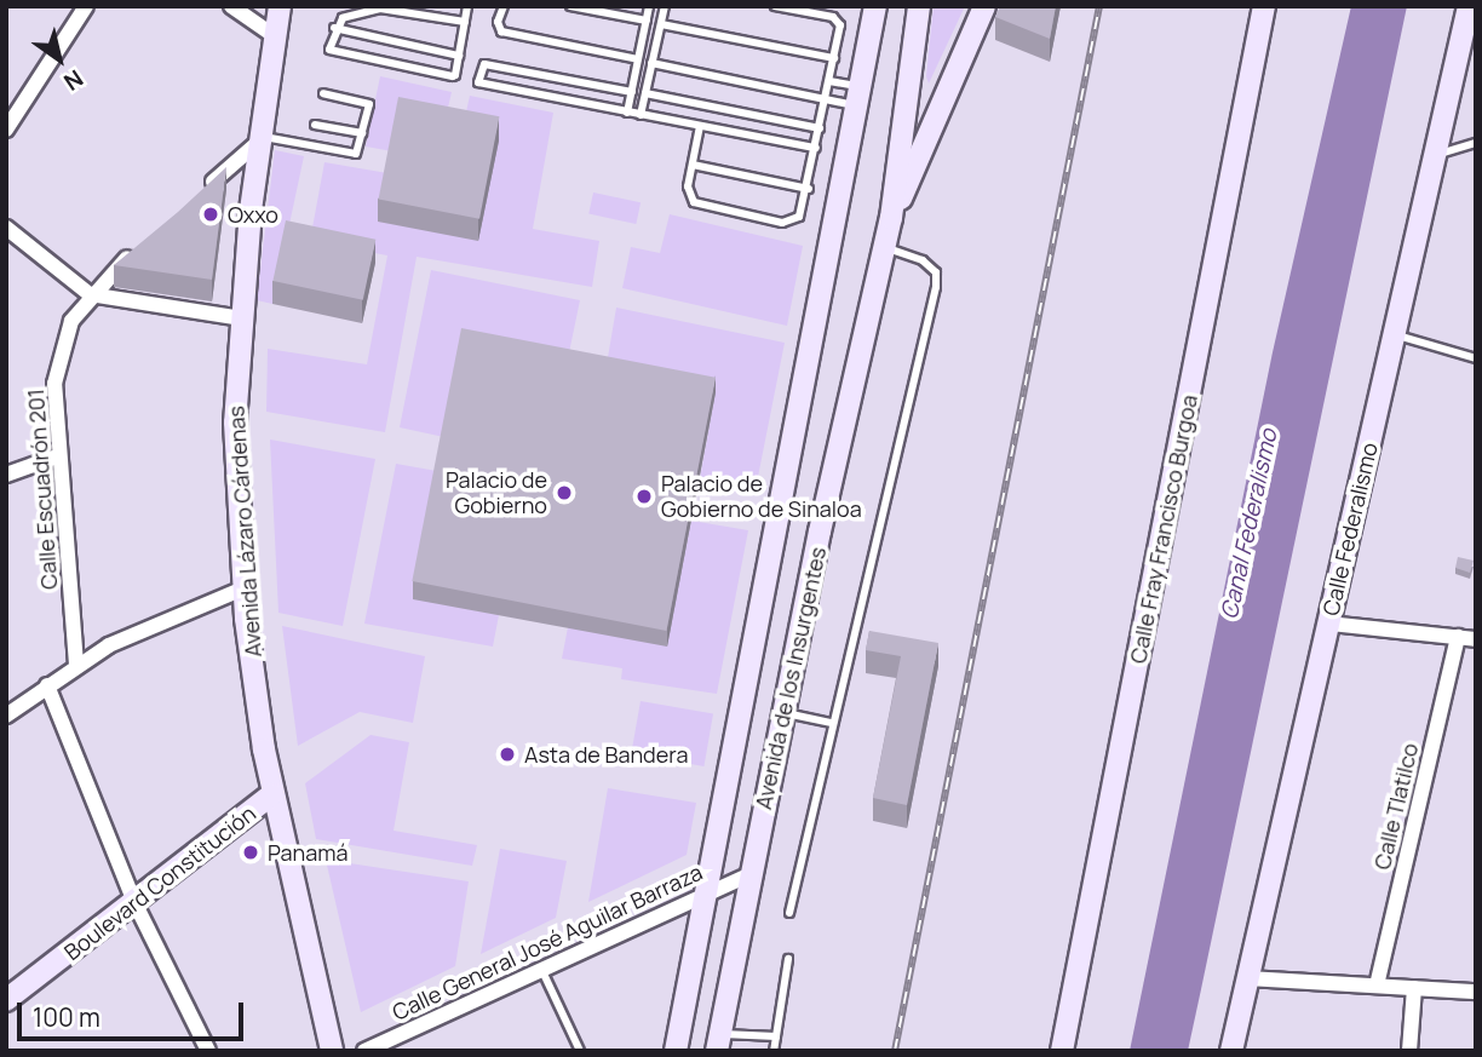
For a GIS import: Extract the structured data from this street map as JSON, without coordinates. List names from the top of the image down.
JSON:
{
  "streets": {
    "main road": [
      "Calle Fray Francisco Burgoa",
      "Calle Federalismo",
      "Avenida Lázaro Cárdenas",
      "Avenida de los Insurgentes",
      "Boulevard Constitución"
    ],
    "street": ["Calle Escuadrón 201", "Calle Tlatilco", "Calle General José Aguilar Barraza"]
  },
  "crossings": [
    ["Avenida Lázaro Cárdenas", "Boulevard Constitución"],
    ["Avenida de los Insurgentes", "Calle General José Aguilar Barraza"]
  ],
  "water": ["Canal Federalismo"],
  "places": [
    "Oxxo",
    "Palacio de Gobierno",
    "Palacio de Gobierno de Sinaloa",
    "Asta de Bandera",
    "Panamá"
  ],
  "scale_bar": "100 m",
  "north": "bottom right"
}
